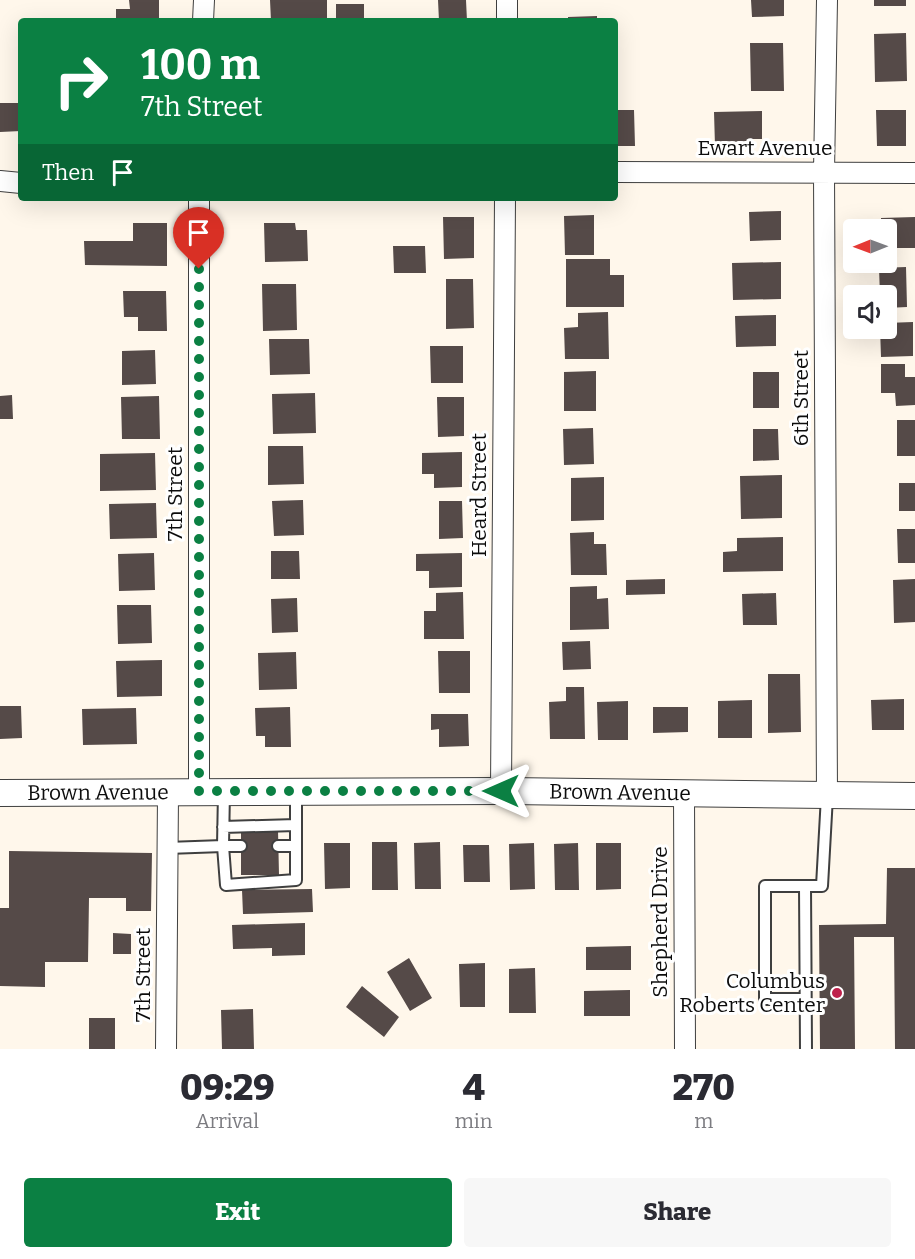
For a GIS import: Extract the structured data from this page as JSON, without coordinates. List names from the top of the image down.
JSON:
{
  "streets": {
    "street": [
      "Ewart Avenue",
      "6th Street",
      "7th Street",
      "Heard Street",
      "Brown Avenue",
      "Shepherd Drive"
    ]
  },
  "crossings": [
    ["Ewart Avenue", "6th Street"],
    ["6th Street", "Brown Avenue"],
    ["7th Street", "Brown Avenue"],
    ["Heard Street", "Brown Avenue"],
    ["Brown Avenue", "Shepherd Drive"]
  ],
  "places": ["Columbus Roberts Center"],
  "north": "left",
  "page": {
    "turn": ["100 m", "7th Street"],
    "then": "Then",
    "eta": [
      "09:29",
      "Arrival",
      "4",
      "min",
      "270",
      "m"
    ],
    "buttons": ["Exit", "Share"]
  }
}
